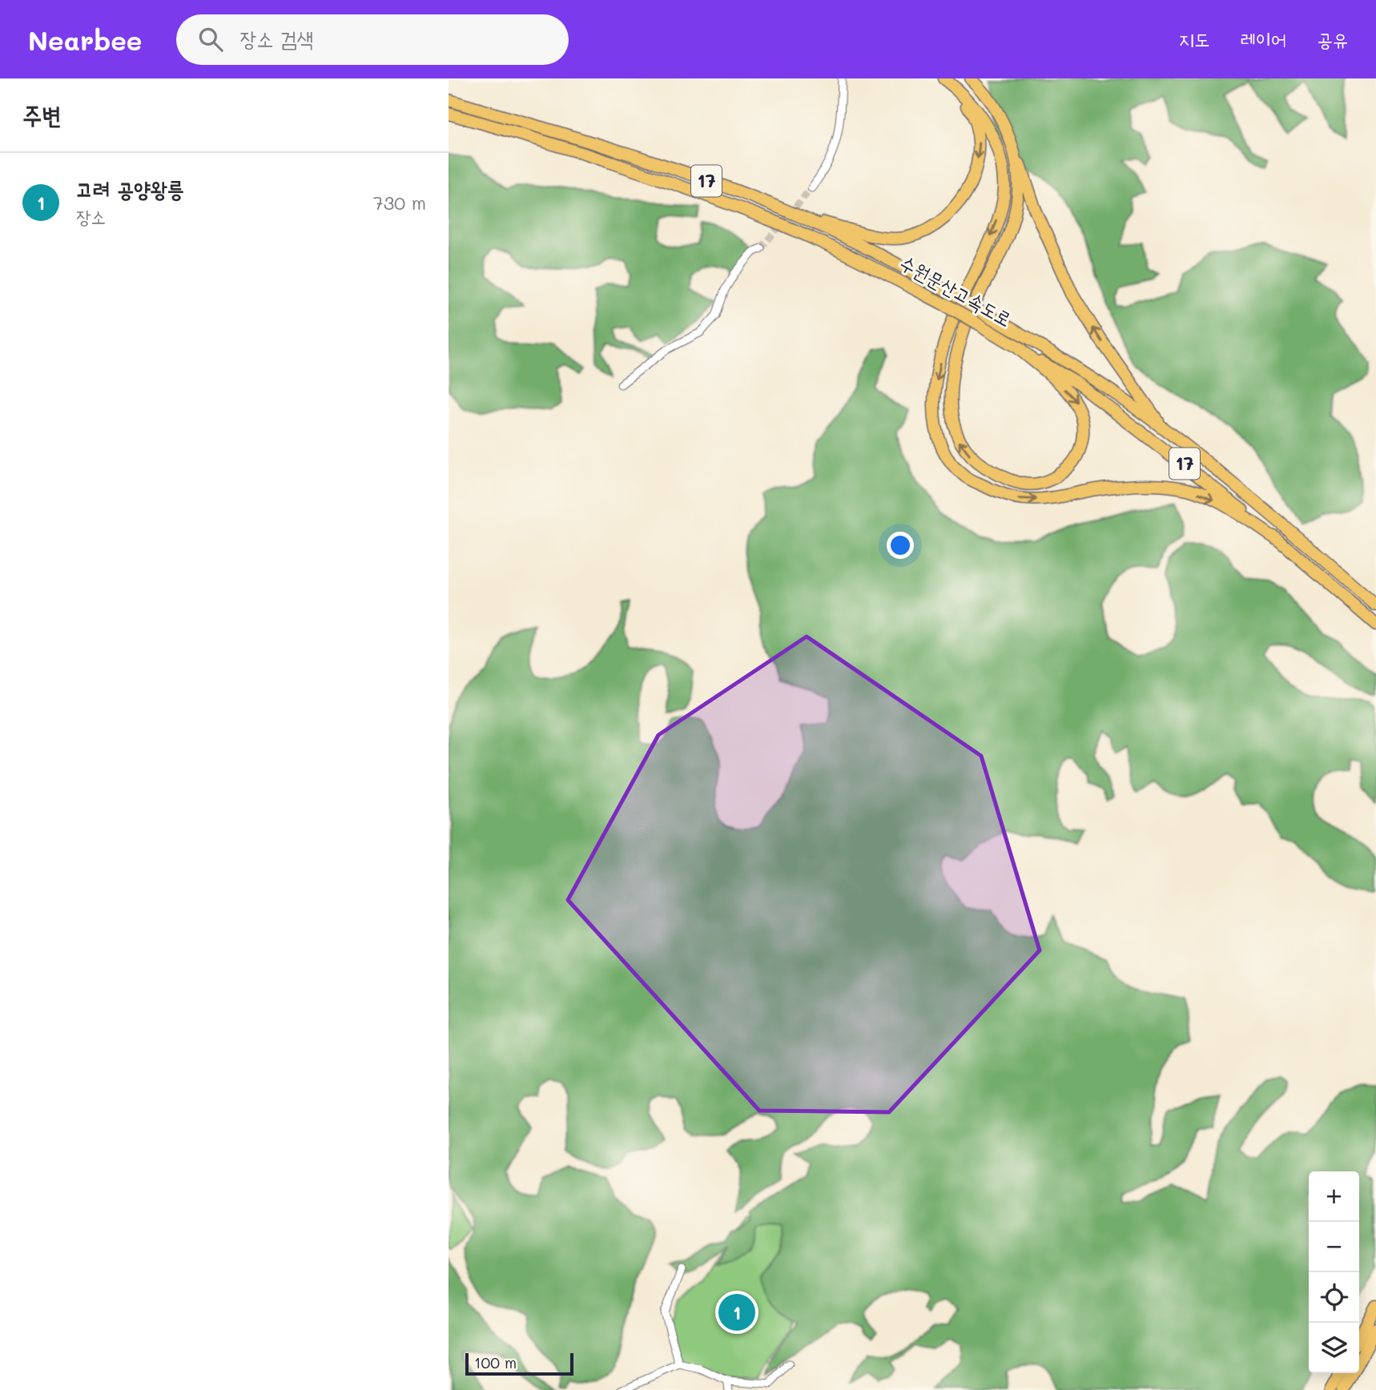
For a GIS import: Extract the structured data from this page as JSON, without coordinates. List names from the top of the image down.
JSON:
{
  "streets": {
    "highway": ["17", "수원문산고속도로"]
  },
  "scale_bar": "100 m",
  "page": {
    "header": "Nearbee",
    "search": "장소 검색",
    "nav": ["지도", "레이어", "공유"],
    "heading": "주변",
    "list": [
      {
        "mark": "1",
        "name": "고려 공양왕릉",
        "note": "장소",
        "value": "730 m"
      }
    ],
    "map_buttons": ["+", "−"],
    "pins": "1",
    "scale": "100 m"
  }
}
